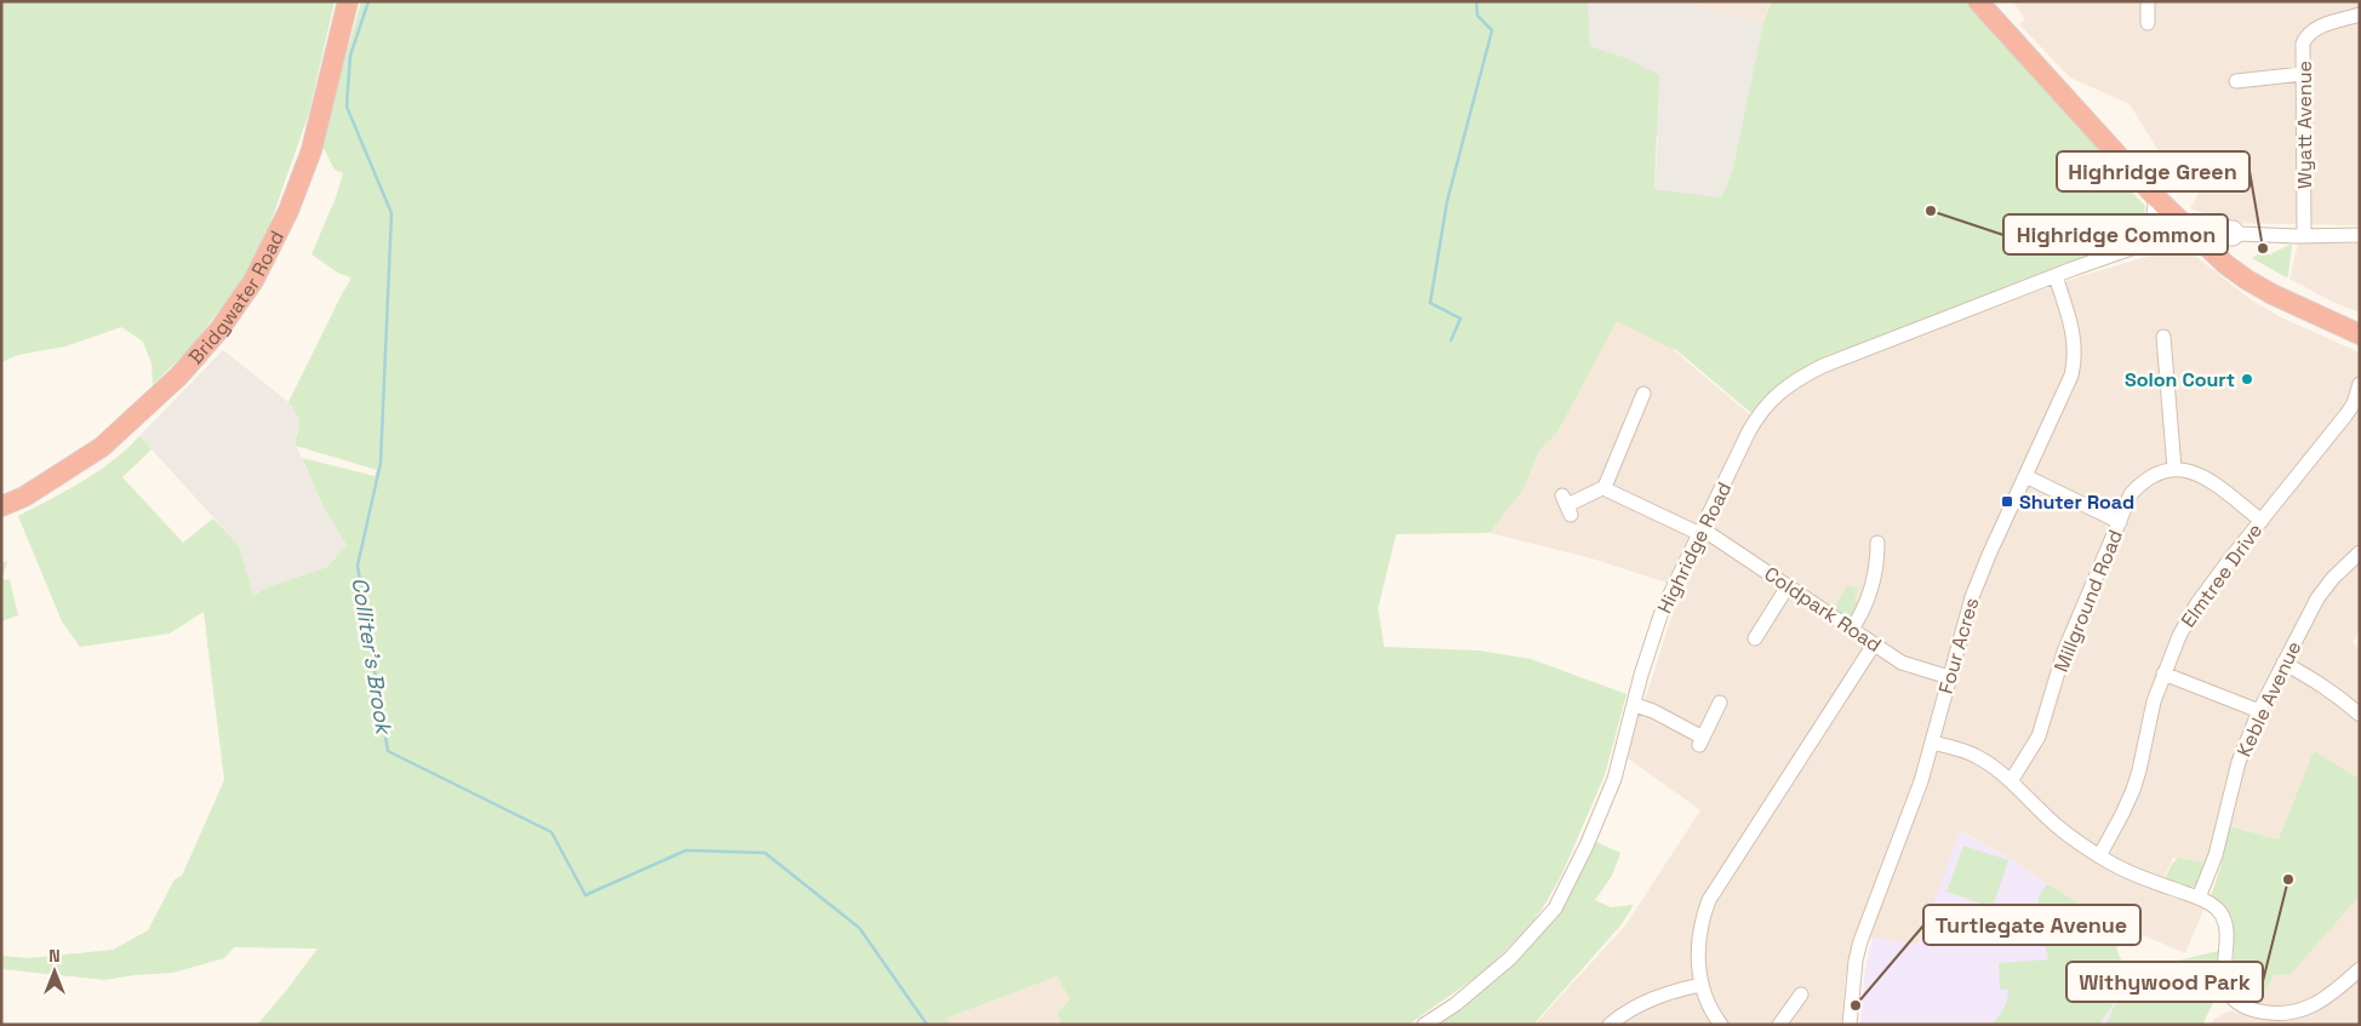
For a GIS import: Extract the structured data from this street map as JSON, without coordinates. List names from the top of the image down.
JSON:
{
  "streets": {
    "highway": ["Bridgwater Road"],
    "street": [
      "Wyatt Avenue",
      "Highridge Road",
      "Elmtree Drive",
      "Millground Road",
      "Coldpark Road",
      "Four Acres",
      "Keble Avenue"
    ]
  },
  "crossings": [
    ["Wyatt Avenue", "Highridge Road"],
    ["Highridge Road", "Coldpark Road"],
    ["Highridge Road", "Four Acres"],
    ["Coldpark Road", "Four Acres"]
  ],
  "water": ["Colliter's Brook"],
  "places": {
    "other": [
      "Highridge Common",
      "Highridge Green",
      "Solon Court",
      "Withywood Park",
      "Turtlegate Avenue"
    ],
    "transit": ["Shuter Road"]
  },
  "north": "top"
}
